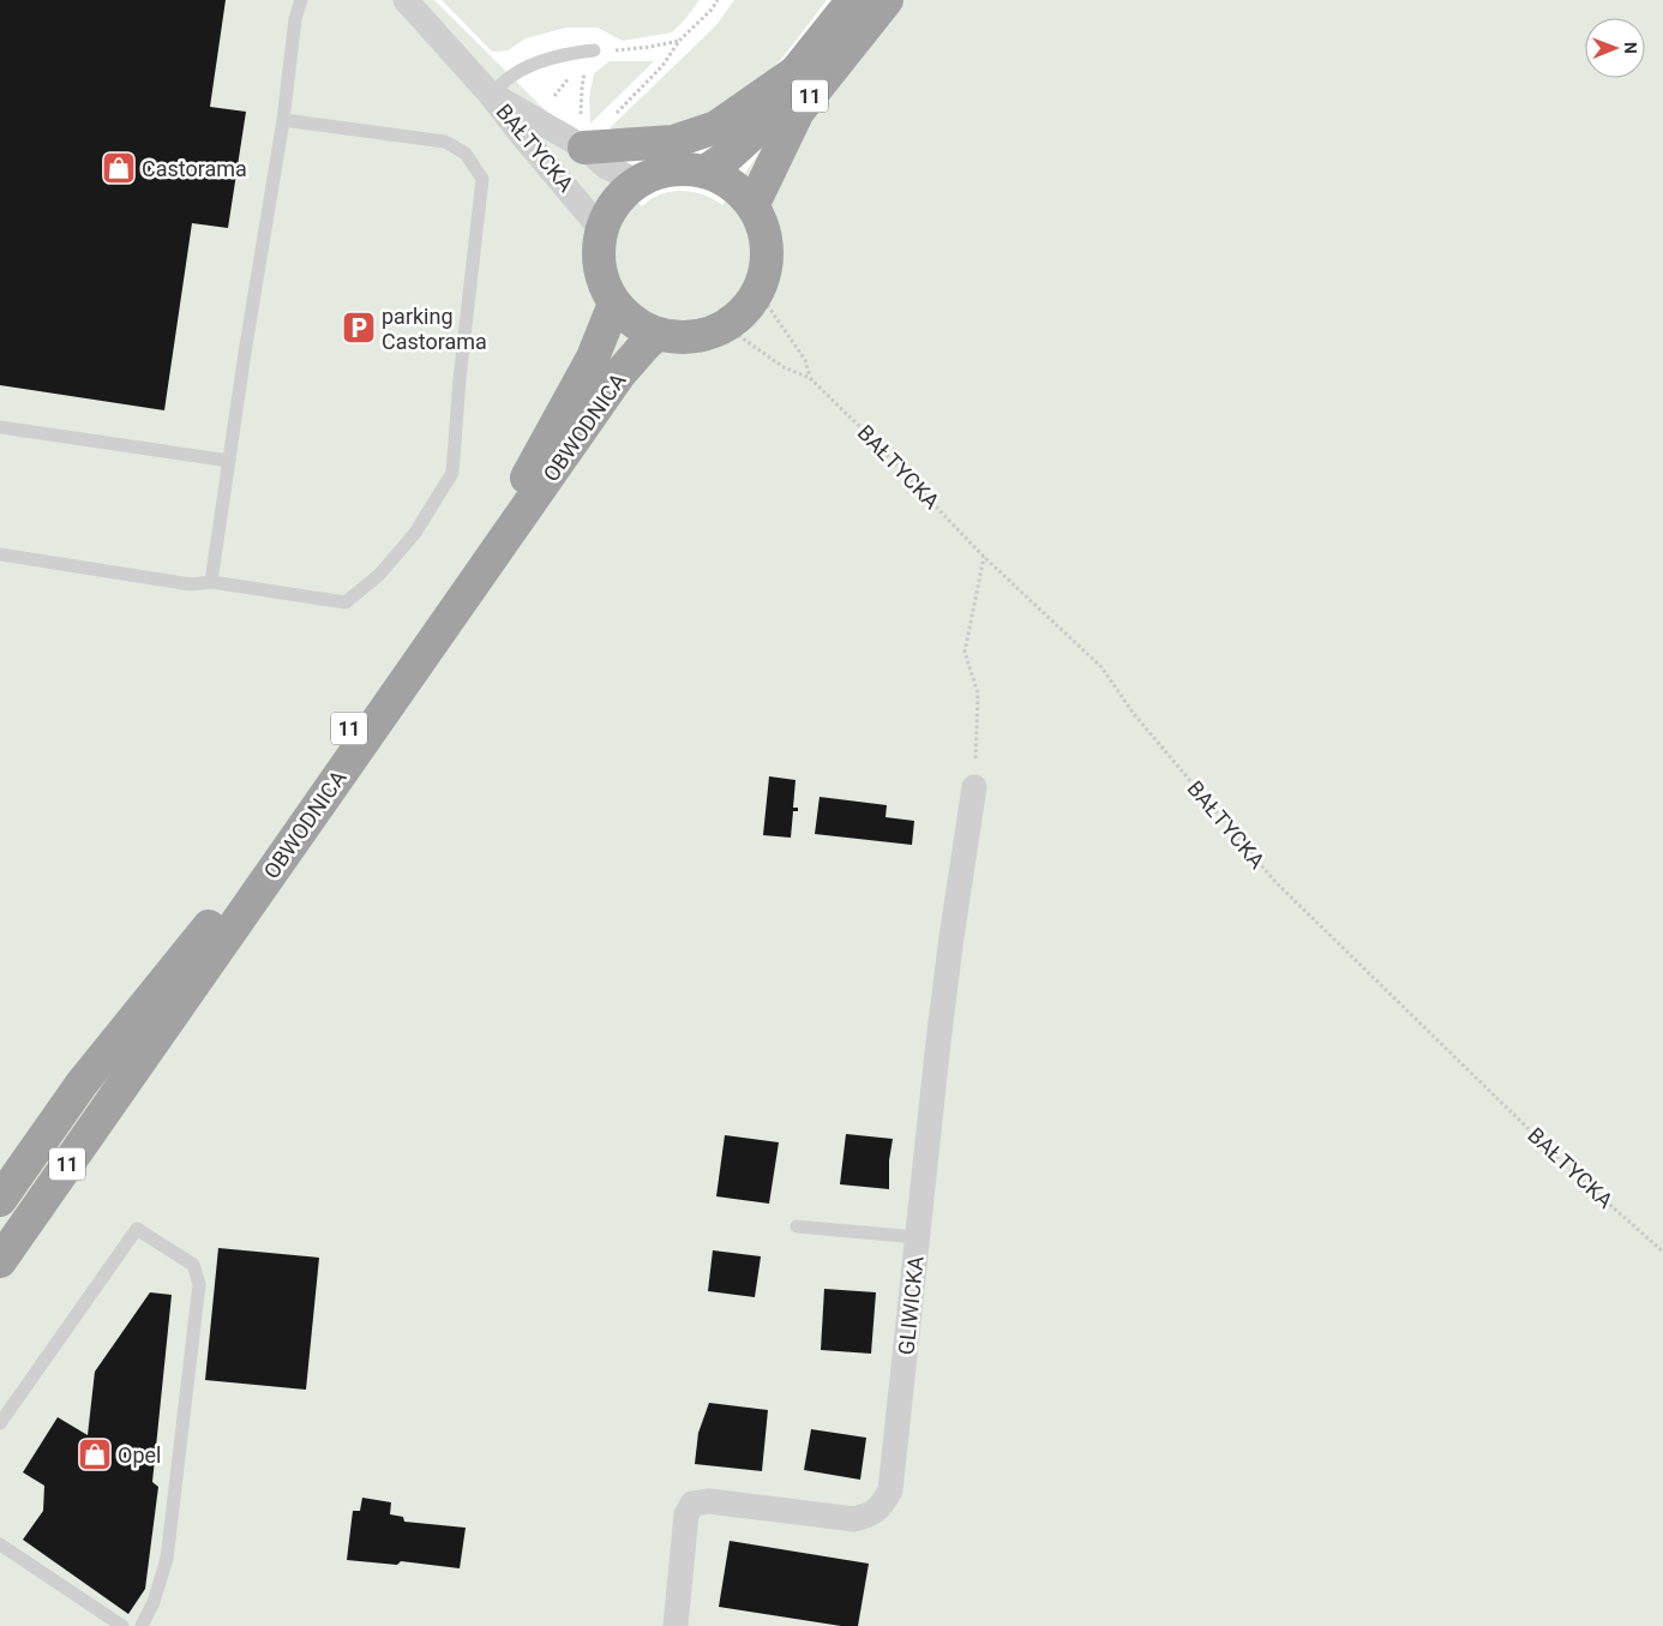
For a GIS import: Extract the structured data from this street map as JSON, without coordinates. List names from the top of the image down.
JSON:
{
  "streets": {
    "highway": ["11", "OBWODNICA"],
    "street": ["BAŁTYCKA", "GLIWICKA"]
  },
  "crossings": [
    ["11", "BAŁTYCKA"],
    ["11", "OBWODNICA"],
    ["BAŁTYCKA", "OBWODNICA"]
  ],
  "places": {
    "shop": ["Castorama", "Opel"],
    "parking": ["parking Castorama"]
  },
  "north": "right"
}
